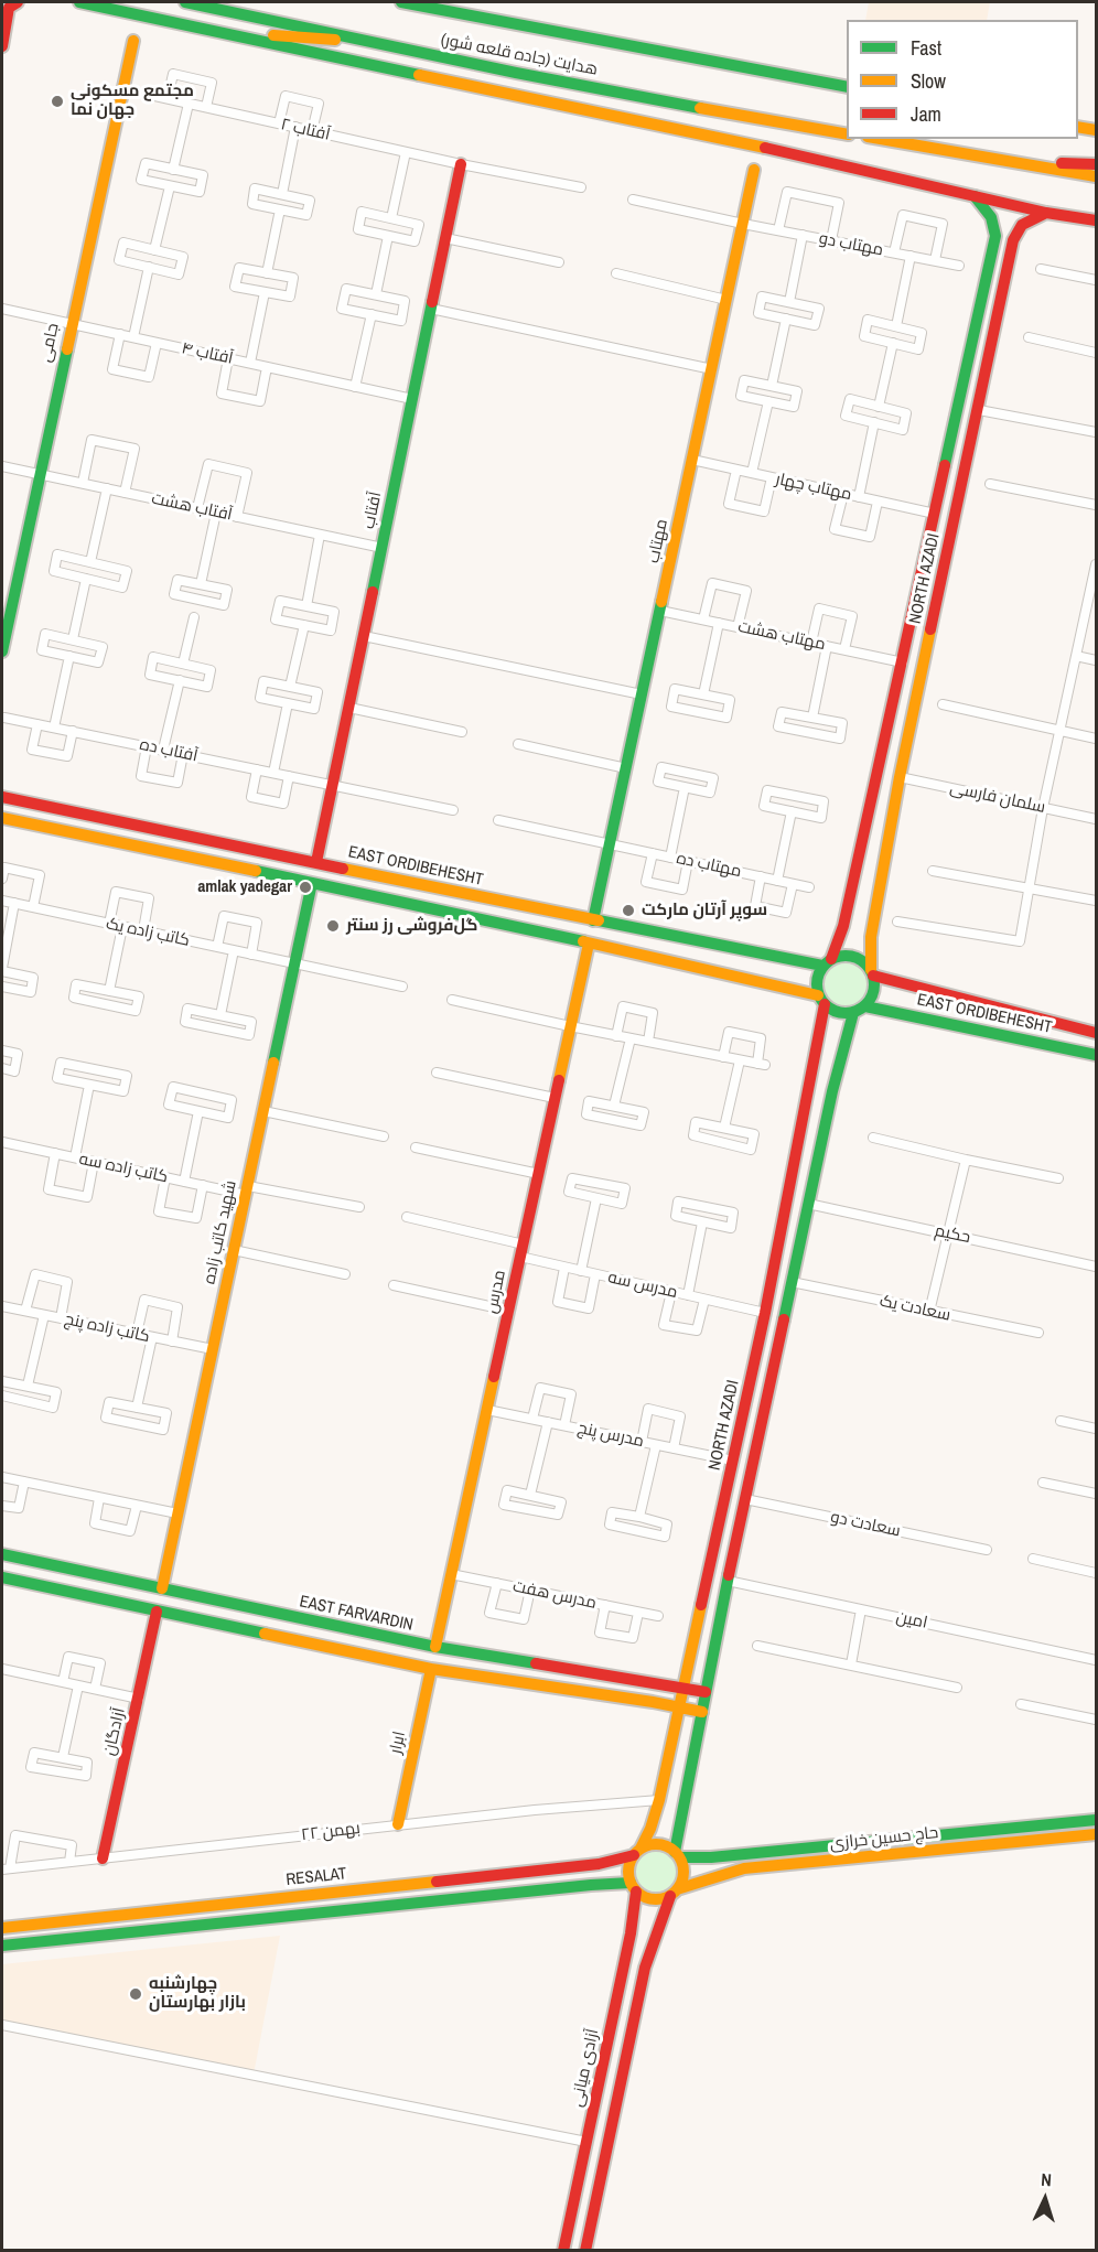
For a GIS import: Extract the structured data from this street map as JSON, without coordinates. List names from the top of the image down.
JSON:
{
  "streets": {
    "main road": [
      "هدایت (جاده قلعه شور)",
      "جامی",
      "آفتاب",
      "مهتاب",
      "NORTH AZADI",
      "EAST ORDIBEHESHT",
      "شهید کاتب زاده",
      "مدرس",
      "EAST FARVARDIN",
      "آزادگان",
      "ابرار",
      "حاج حسین خرازی",
      "RESALAT",
      "آزادی میانی"
    ],
    "street": [
      "آفتاب ۲",
      "مهتاب دو",
      "آفتاب ۴",
      "مهتاب چهار",
      "آفتاب هشت",
      "مهتاب هشت",
      "آفتاب ده",
      "سلمان فارسی",
      "مهتاب ده",
      "کاتب زاده یک",
      "کاتب زاده سه",
      "حکیم",
      "مدرس سه",
      "سعادت یک",
      "کاتب زاده پنج",
      "مدرس پنج",
      "سعادت دو",
      "مدرس هفت",
      "امین",
      "۲۲ بهمن"
    ]
  },
  "crossings": [
    ["آفتاب ۲", "آفتاب"],
    ["مهتاب دو", "مهتاب"],
    ["جامی", "آفتاب ۴"],
    ["جامی", "آفتاب هشت"],
    ["آفتاب ۴", "آفتاب"],
    ["مهتاب چهار", "مهتاب"],
    ["مهتاب چهار", "NORTH AZADI"],
    ["آفتاب هشت", "آفتاب"],
    ["آفتاب", "آفتاب ده"],
    ["آفتاب", "EAST ORDIBEHESHT"],
    ["مهتاب", "مهتاب هشت"],
    ["مهتاب", "مهتاب ده"],
    ["مهتاب", "EAST ORDIBEHESHT"],
    ["NORTH AZADI", "مهتاب هشت"],
    ["NORTH AZADI", "سلمان فارسی"],
    ["NORTH AZADI", "EAST ORDIBEHESHT"],
    ["NORTH AZADI", "مدرس سه"],
    ["NORTH AZADI", "مدرس پنج"],
    ["NORTH AZADI", "EAST FARVARDIN"],
    ["NORTH AZADI", "۲۲ بهمن"],
    ["NORTH AZADI", "حاج حسین خرازی"],
    ["NORTH AZADI", "RESALAT"],
    ["NORTH AZADI", "آزادی میانی"],
    ["کاتب زاده یک", "شهید کاتب زاده"],
    ["کاتب زاده سه", "شهید کاتب زاده"],
    ["شهید کاتب زاده", "کاتب زاده پنج"],
    ["شهید کاتب زاده", "EAST FARVARDIN"],
    ["مدرس سه", "مدرس"],
    ["مدرس", "مدرس پنج"],
    ["مدرس", "مدرس هفت"],
    ["مدرس", "EAST FARVARDIN"],
    ["آزادگان", "۲۲ بهمن"],
    ["ابرار", "۲۲ بهمن"],
    ["حاج حسین خرازی", "RESALAT"],
    ["حاج حسین خرازی", "آزادی میانی"],
    ["RESALAT", "آزادی میانی"]
  ],
  "places": [
    "مجتمع مسکونی جهان نما",
    "amlak yadegar",
    "سوپر آرتان مارکت",
    "گل‌فروشی رز سنتر",
    "چهارشنبه بازار بهارستان"
  ],
  "legend": ["Fast", "Slow", "Jam"],
  "north": "top"
}
